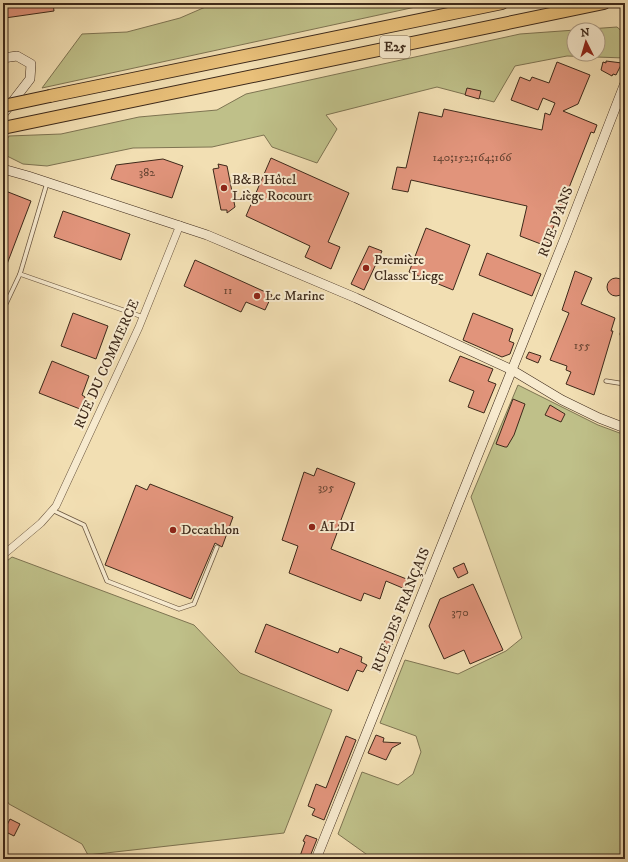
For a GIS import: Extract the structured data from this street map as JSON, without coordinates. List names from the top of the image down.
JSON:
{
  "streets": {
    "highway": ["E25"],
    "main road": ["RUE D'ANS", "RUE DES FRANÇAIS"],
    "street": ["RUE DU COMMERCE"]
  },
  "crossings": [
    ["RUE D'ANS", "RUE DES FRANÇAIS"]
  ],
  "places": [
    "B&B Hôtel Liège Rocourt",
    "Première Classe Liege",
    "Le Marine",
    "ALDI",
    "Decathlon"
  ],
  "house_numbers": [
    "140;152;164;166",
    "382",
    "11",
    "155",
    "395",
    "370"
  ],
  "north": "top"
}
